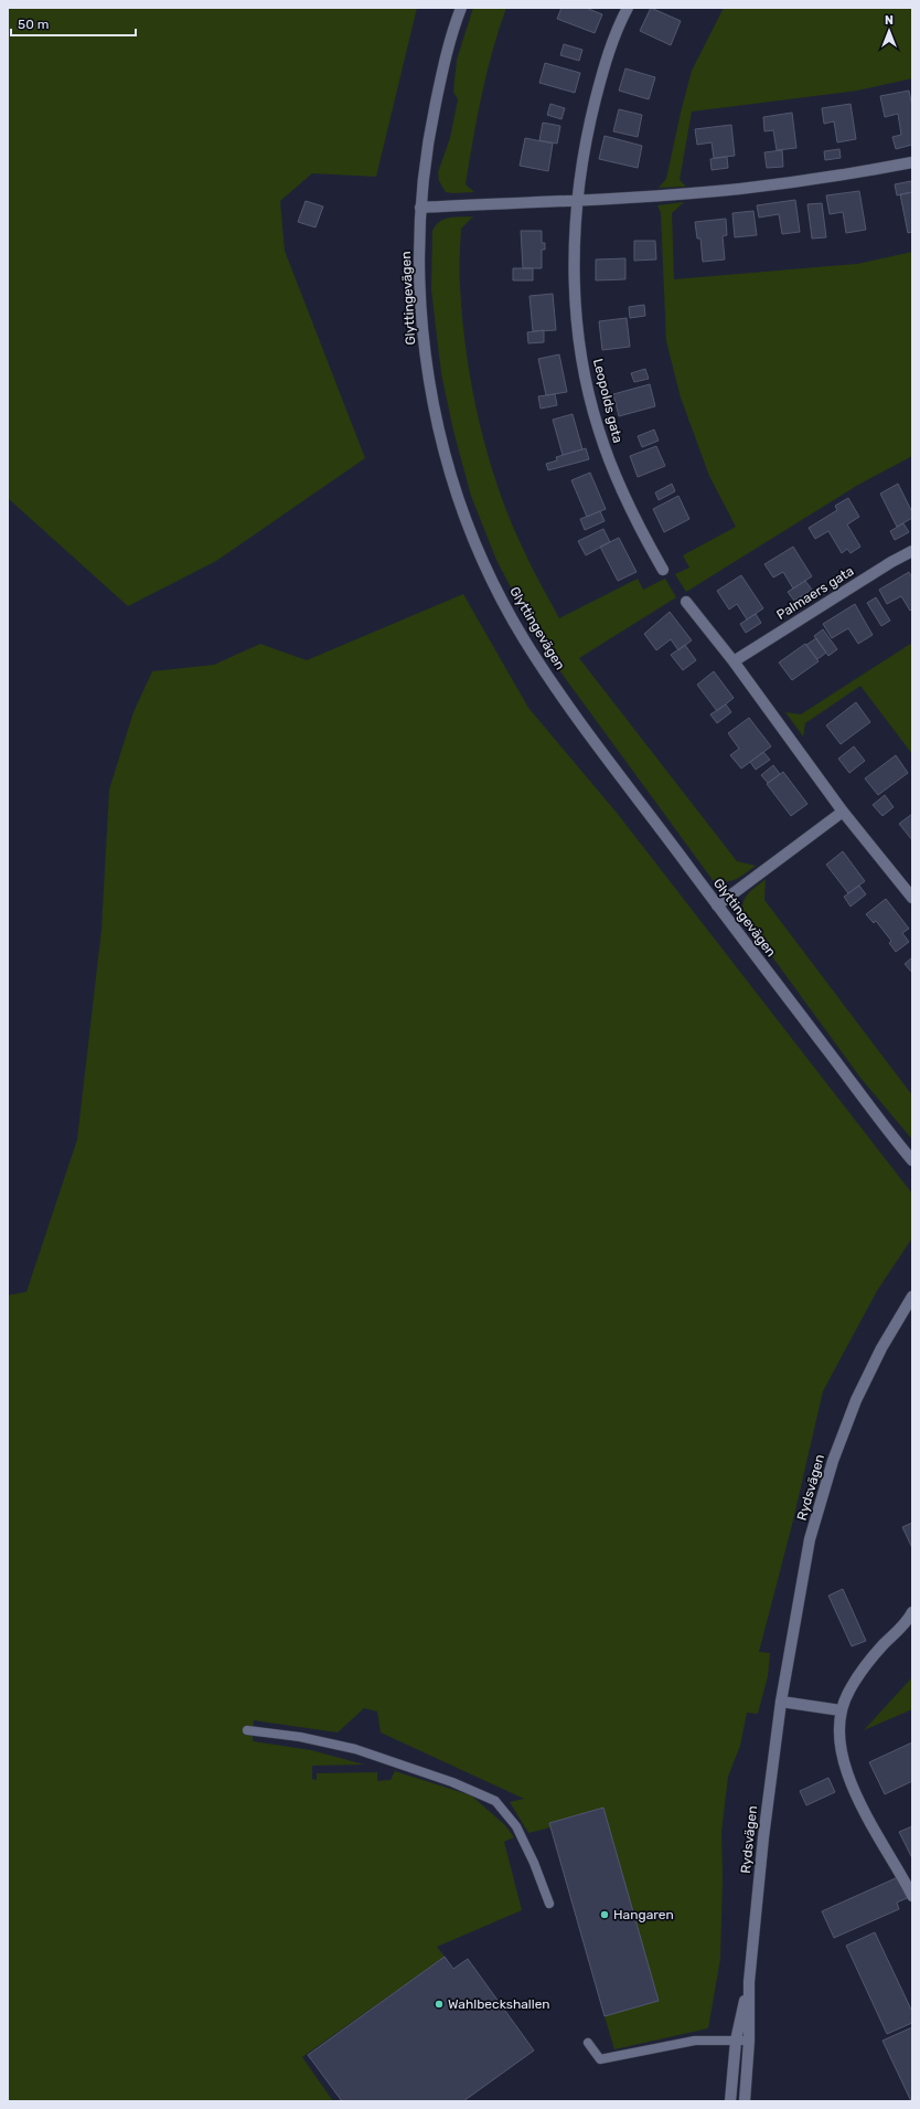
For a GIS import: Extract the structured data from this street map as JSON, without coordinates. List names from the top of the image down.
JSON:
{
  "streets": {
    "street": [
      "Glyttingevägen",
      "Leopolds gata",
      "Palmaers gata",
      "Rydsvägen"
    ]
  },
  "places": ["Hangaren", "Wahlbeckshallen"],
  "scale_bar": "50 m",
  "north": "top"
}
